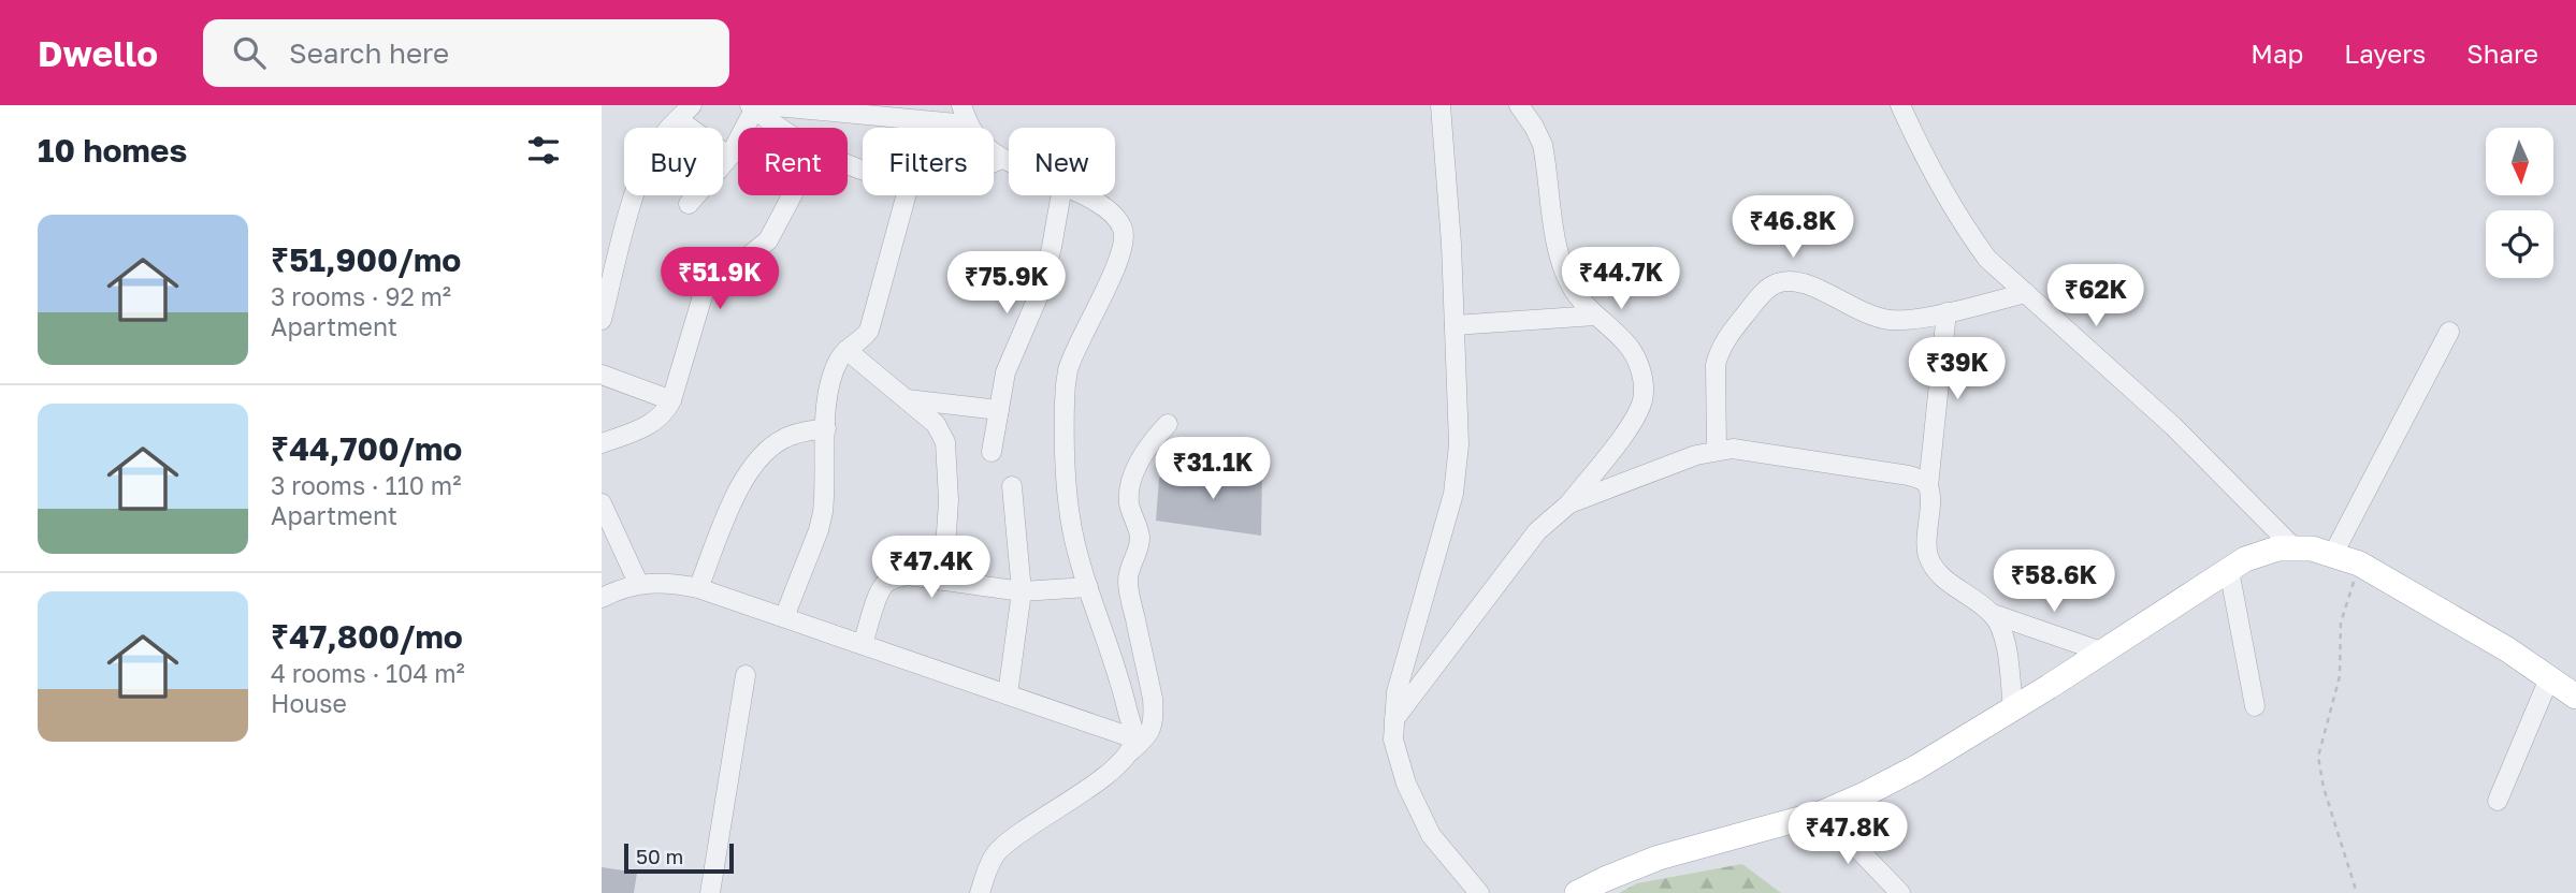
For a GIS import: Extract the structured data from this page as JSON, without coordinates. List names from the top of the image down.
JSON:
{
  "scale_bar": "50 m",
  "north": "bottom",
  "page": {
    "header": "Dwello",
    "search": "Search here",
    "nav": ["Map", "Layers", "Share"],
    "heading": "10 homes",
    "chip": [
      "Buy",
      "Rent",
      "Filters",
      "New"
    ],
    "list": [
      {
        "name": "₹51,900/mo",
        "note": "3 rooms · 92 m² · Apartment"
      },
      {
        "name": "₹44,700/mo",
        "note": "3 rooms · 110 m² · Apartment"
      },
      {
        "name": "₹47,800/mo",
        "note": "4 rooms · 104 m² · House"
      }
    ],
    "price": [
      "₹46.8K",
      "₹51.9K",
      "₹44.7K",
      "₹75.9K",
      "₹62K",
      "₹39K",
      "₹31.1K",
      "₹47.4K",
      "₹58.6K",
      "₹47.8K"
    ],
    "scale": "50 m"
  }
}
